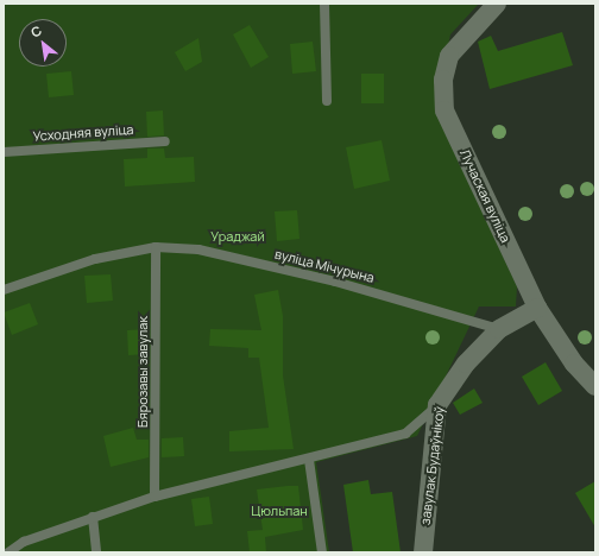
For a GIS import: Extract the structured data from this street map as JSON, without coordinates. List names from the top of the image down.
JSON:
{
  "streets": {
    "street": ["Лучаская вуліца", "завулак Будаўнікоў"],
    "lane": ["Усходняя вуліца", "вуліца Мічурына", "Бярозавы завулак"]
  },
  "crossings": [
    ["Лучаская вуліца", "завулак Будаўнікоў"],
    ["вуліца Мічурына", "Бярозавы завулак"],
    ["вуліца Мічурына", "завулак Будаўнікоў"]
  ],
  "parks": ["Ураджай", "Цюльпан"],
  "north": "top left"
}
